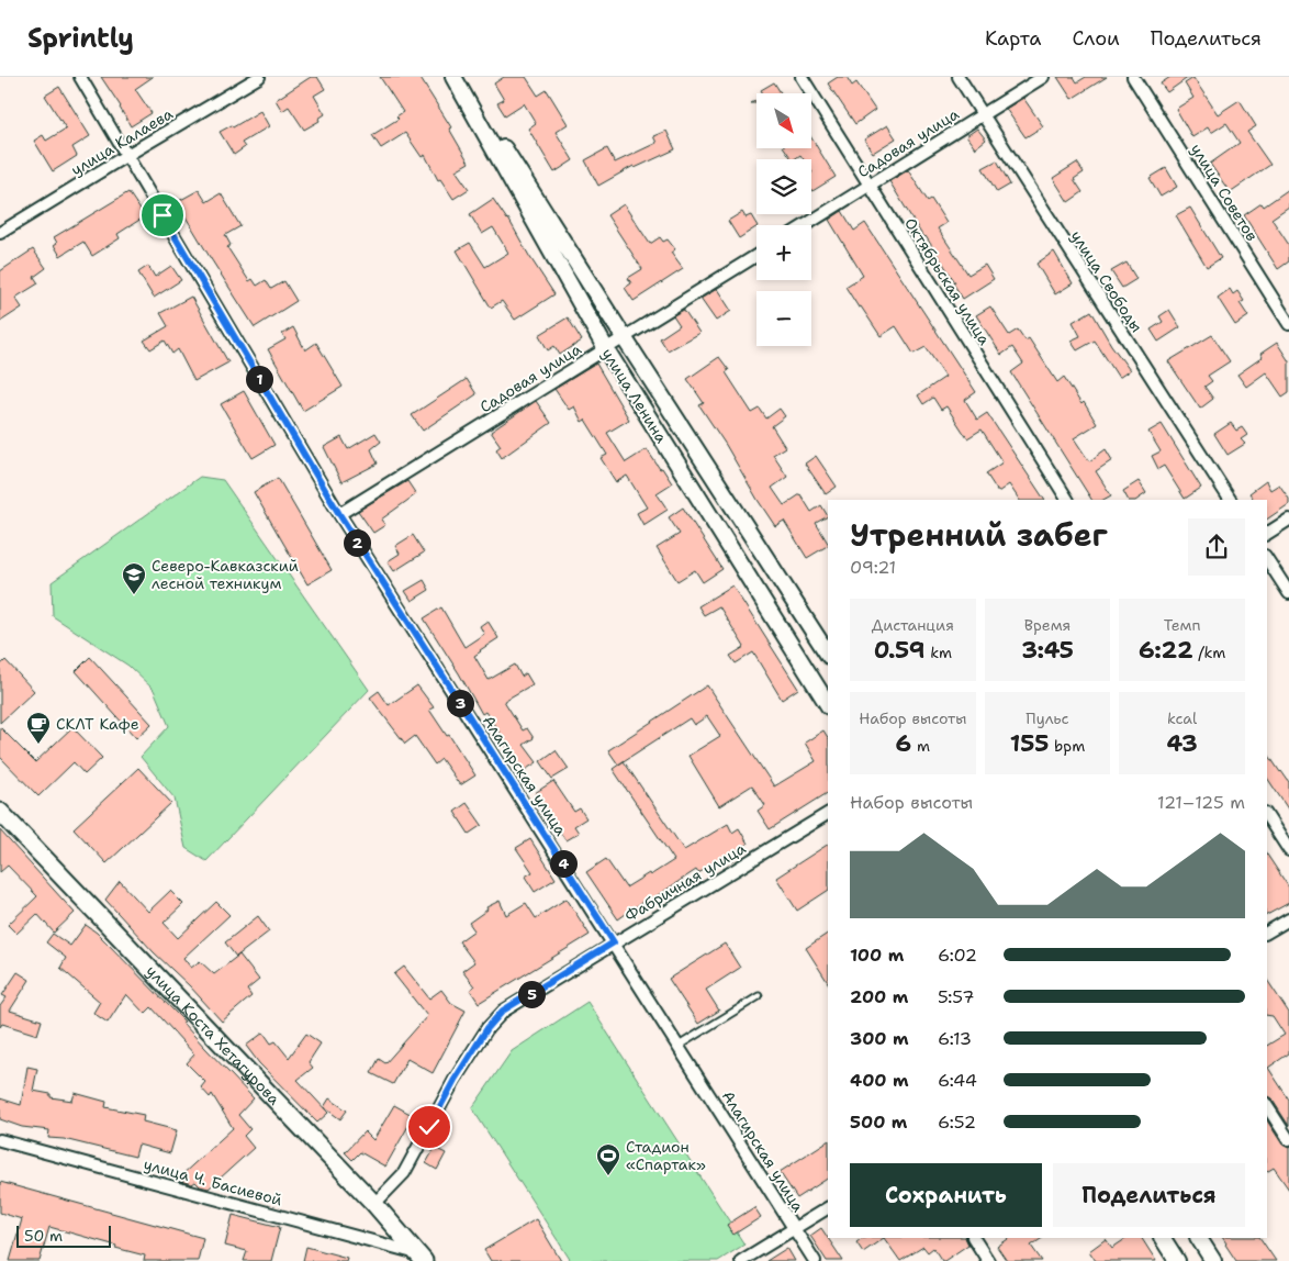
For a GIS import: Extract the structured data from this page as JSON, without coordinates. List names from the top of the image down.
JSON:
{
  "streets": {
    "main road": ["улица Коста Хетагурова"],
    "street": [
      "улица Калаева",
      "Садовая улица",
      "улица Советов",
      "Октябрьская улица",
      "улица Свободы",
      "улица Ленина",
      "Алагирская улица",
      "Фабричная улица",
      "улица Ч. Басиевой"
    ]
  },
  "crossings": [
    ["улица Калаева", "Алагирская улица"],
    ["Садовая улица", "Октябрьская улица"],
    ["Садовая улица", "улица Свободы"],
    ["Садовая улица", "улица Ленина"],
    ["Садовая улица", "Алагирская улица"],
    ["Алагирская улица", "Фабричная улица"],
    ["Фабричная улица", "улица Коста Хетагурова"],
    ["улица Коста Хетагурова", "улица Ч. Басиевой"]
  ],
  "places": {
    "school or university": ["Северо-Кавказский лесной техникум"],
    "cafe": ["СКЛТ Кафе"],
    "sports": ["Стадион «Спартак»"]
  },
  "scale_bar": "50 m",
  "north": "bottom right",
  "page": {
    "header": "Sprintly",
    "nav": ["Карта", "Слои", "Поделиться"],
    "map_buttons": ["+", "−"],
    "pins": [
      "1",
      "2",
      "3",
      "4",
      "5"
    ],
    "heading": ["Утренний забег", "09:21"],
    "stats": [
      ["Дистанция", "0.59 km"],
      ["Время", "3:45"],
      ["Темп", "6:22 /km"],
      ["Набор высоты", "6 m"],
      ["Пульс", "155 bpm"],
      ["kcal", "43"]
    ],
    "chart": ["Набор высоты", "121–125 m"],
    "list": [
      {
        "name": "100 m",
        "note": "6:02"
      },
      {
        "name": "200 m",
        "note": "5:57"
      },
      {
        "name": "300 m",
        "note": "6:13"
      },
      {
        "name": "400 m",
        "note": "6:44"
      },
      {
        "name": "500 m",
        "note": "6:52"
      }
    ],
    "buttons": ["Сохранить", "Поделиться"],
    "scale": "50 m"
  }
}
